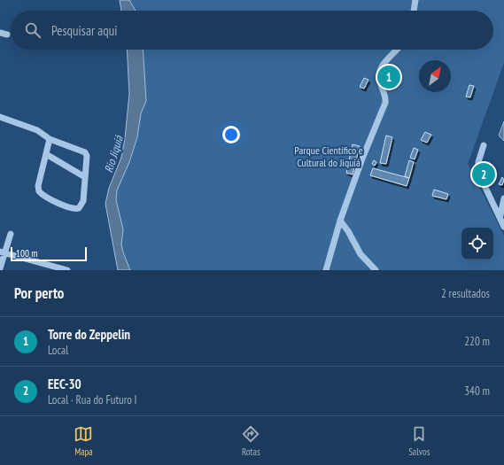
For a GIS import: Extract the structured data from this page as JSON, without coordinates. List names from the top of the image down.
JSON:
{
  "water": ["Rio Jiquiá"],
  "parks": ["Parque Científico e Cultural do Jiquiá"],
  "scale_bar": "100 m",
  "north": "top right",
  "page": {
    "search": "Pesquisar aqui",
    "pins": ["1", "2"],
    "scale": "100 m",
    "heading": ["Por perto", "2 resultados"],
    "list": [
      {
        "mark": "1",
        "name": "Torre do Zeppelin",
        "note": "Local",
        "value": "220 m"
      },
      {
        "mark": "2",
        "name": "EEC-30",
        "note": "Local · Rua do Futuro I",
        "value": "340 m"
      }
    ],
    "nav": ["Mapa", "Rotas", "Salvos"]
  }
}
